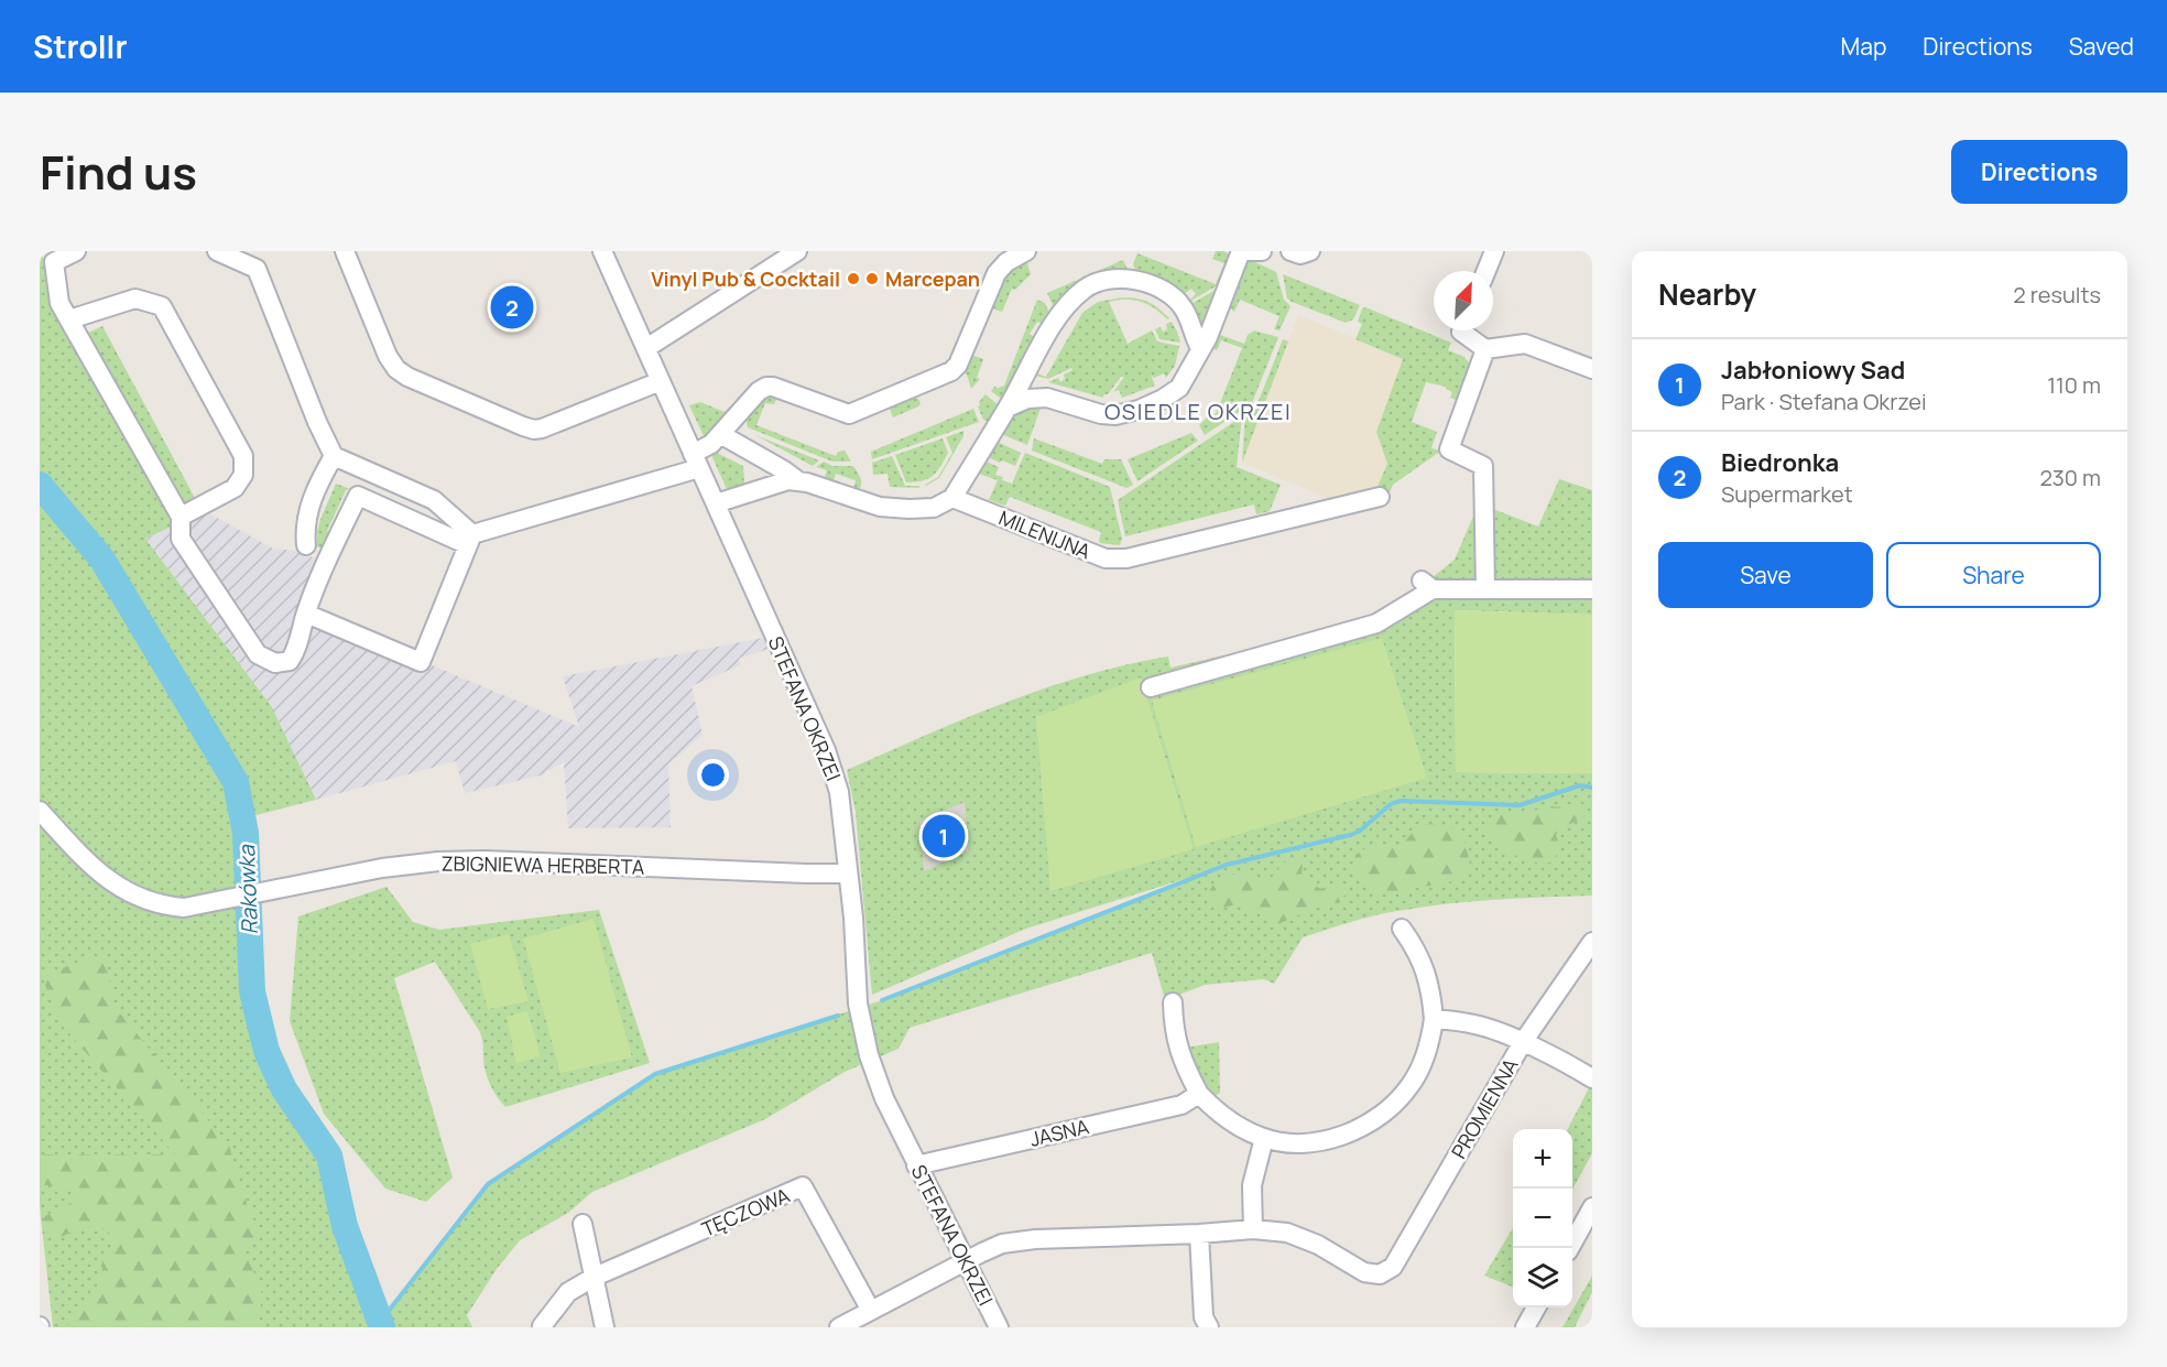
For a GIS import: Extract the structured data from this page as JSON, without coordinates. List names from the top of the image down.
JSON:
{
  "streets": {
    "street": [
      "MILENIJNA",
      "STEFANA OKRZEI",
      "ZBIGNIEWA HERBERTA",
      "PROMIENNA",
      "JASNA",
      "TĘCZOWA"
    ]
  },
  "crossings": [
    ["STEFANA OKRZEI", "ZBIGNIEWA HERBERTA"],
    ["STEFANA OKRZEI", "JASNA"]
  ],
  "districts": ["OSIEDLE OKRZEI"],
  "water": ["Rakówka"],
  "places": ["Vinyl Pub & Cocktail", "Marcepan"],
  "north": "top right",
  "page": {
    "header": "Strollr",
    "nav": ["Map", "Directions", "Saved"],
    "title": "Find us",
    "buttons": [
      "Directions",
      ["Save", "Share"]
    ],
    "heading": ["Nearby", "2 results"],
    "pins": ["2", "1"],
    "list": [
      {
        "mark": "1",
        "name": "Jabłoniowy Sad",
        "note": "Park · Stefana Okrzei",
        "value": "110 m"
      },
      {
        "mark": "2",
        "name": "Biedronka",
        "note": "Supermarket",
        "value": "230 m"
      }
    ],
    "map_buttons": ["+", "−"]
  }
}
